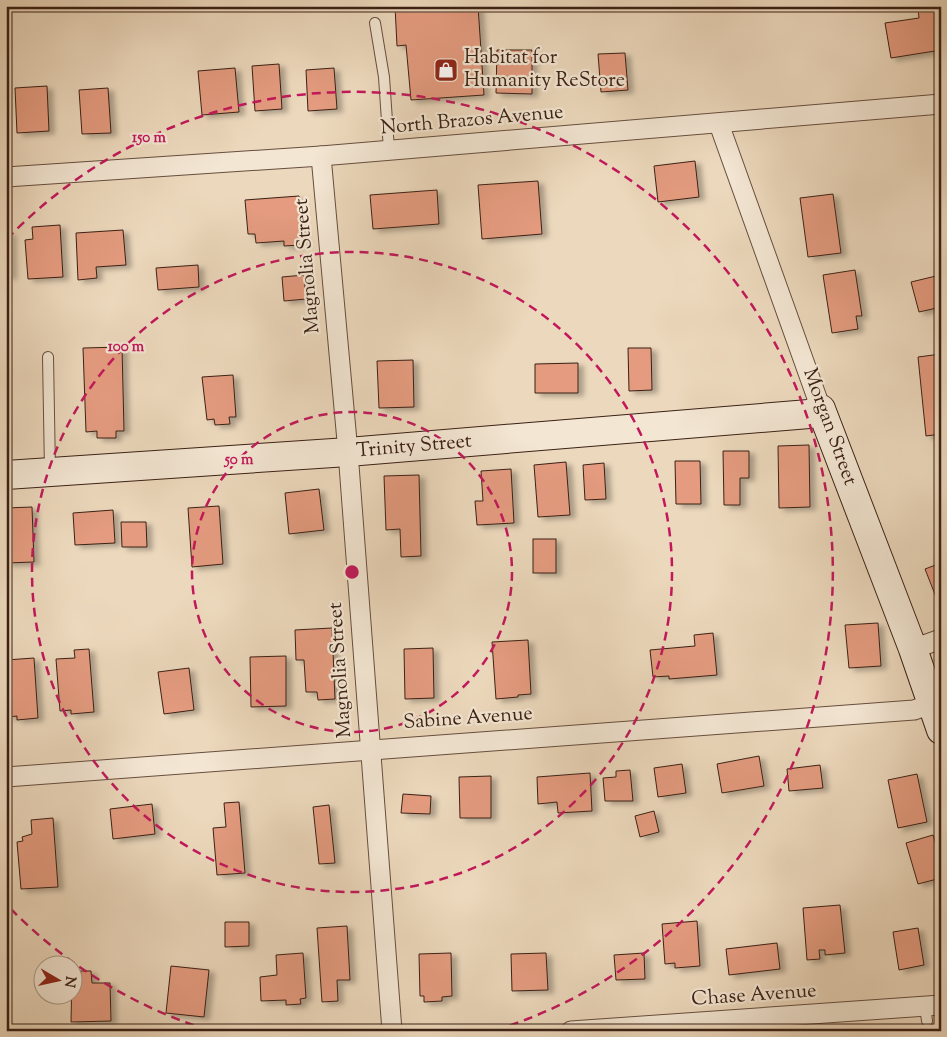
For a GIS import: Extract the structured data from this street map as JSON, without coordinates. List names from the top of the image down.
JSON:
{
  "streets": {
    "street": [
      "North Brazos Avenue",
      "Magnolia Street",
      "Morgan Street",
      "Trinity Street",
      "Sabine Avenue",
      "Chase Avenue"
    ]
  },
  "crossings": [
    ["North Brazos Avenue", "Magnolia Street"],
    ["North Brazos Avenue", "Morgan Street"],
    ["Magnolia Street", "Trinity Street"],
    ["Magnolia Street", "Sabine Avenue"],
    ["Morgan Street", "Trinity Street"],
    ["Morgan Street", "Sabine Avenue"]
  ],
  "places": {
    "shop": ["Habitat for Humanity ReStore"]
  },
  "north": "right",
  "rings": ["150 m", "100 m", "50 m"]
}
